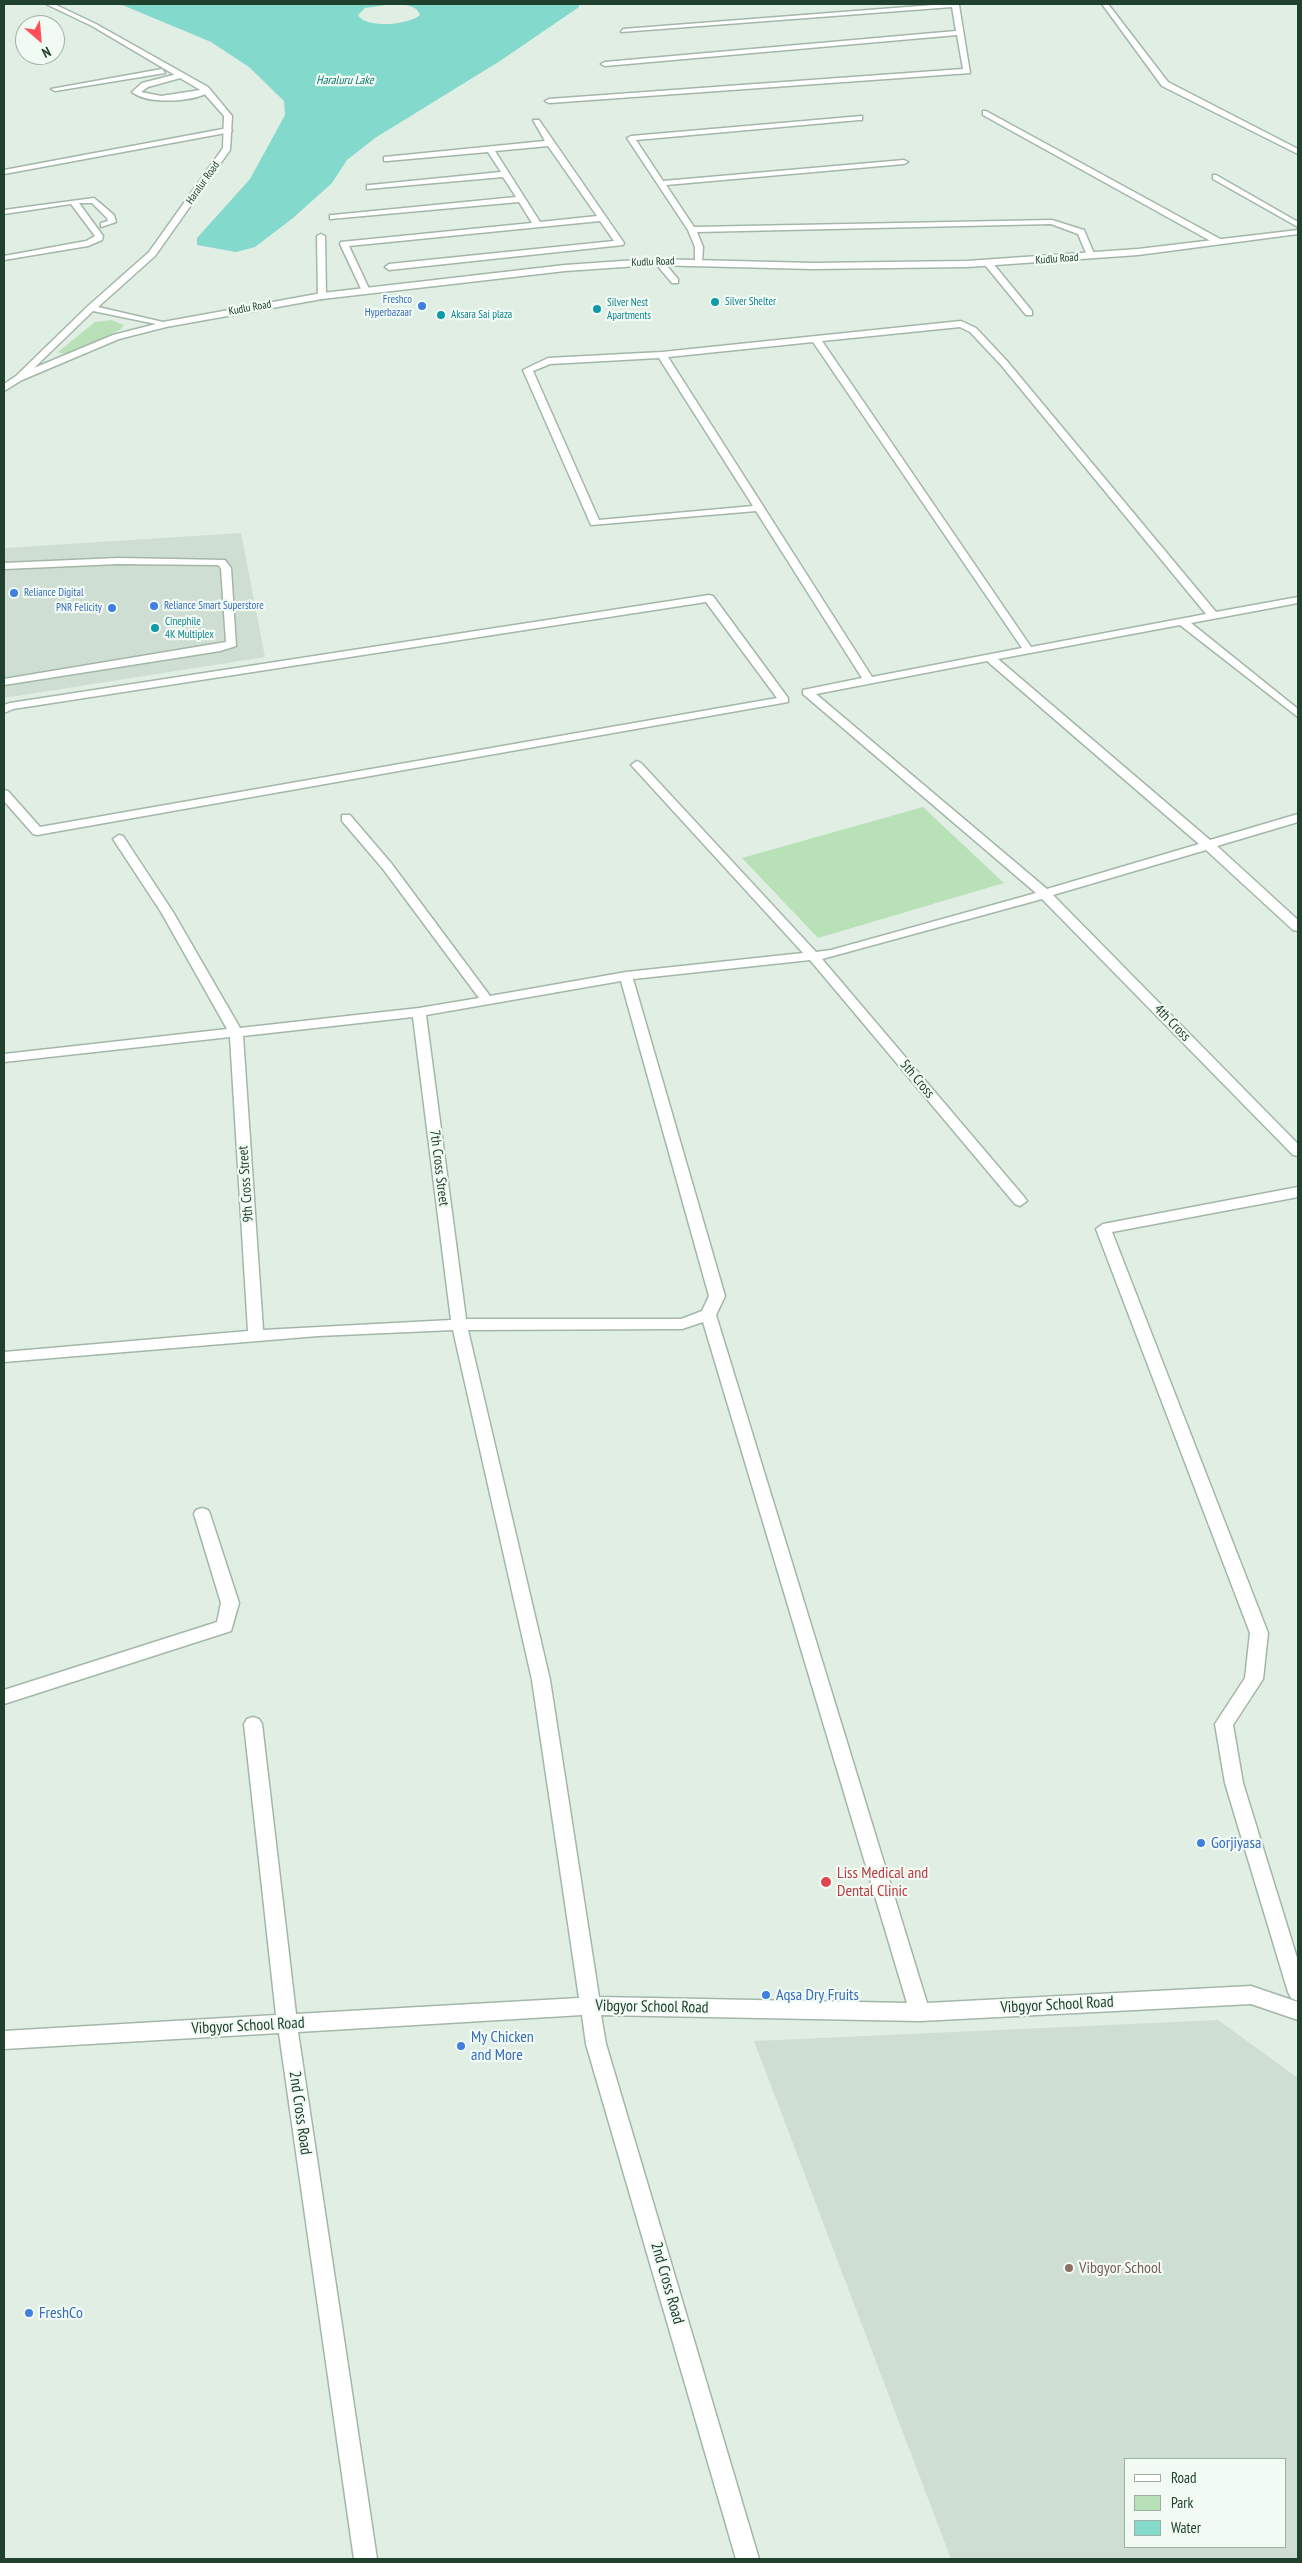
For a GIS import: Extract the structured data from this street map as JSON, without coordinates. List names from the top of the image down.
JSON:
{
  "streets": {
    "street": [
      "Haralur Road",
      "Kudlu Road",
      "4th Cross",
      "5th Cross",
      "7th Cross Street",
      "9th Cross Street",
      "Vibgyor School Road",
      "2nd Cross Road"
    ]
  },
  "crossings": [
    ["Haralur Road", "Kudlu Road"],
    ["7th Cross Street", "Vibgyor School Road"],
    ["7th Cross Street", "2nd Cross Road"],
    ["Vibgyor School Road", "2nd Cross Road"]
  ],
  "water": ["Haraluru Lake"],
  "places": [
    "Silver Shelter",
    "Freshco Hyperbazaar",
    "Silver Nest Apartments",
    "Aksara Sai plaza",
    "Reliance Digital",
    "Reliance Smart Superstore",
    "PNR Felicity",
    "Cinephile 4K Multiplex",
    "Gorjiyasa",
    "Liss Medical and Dental Clinic",
    "Aqsa Dry Fruits",
    "My Chicken and More",
    "Vibgyor School",
    "FreshCo"
  ],
  "legend": ["Road", "Park", "Water"],
  "north": "bottom right"
}
